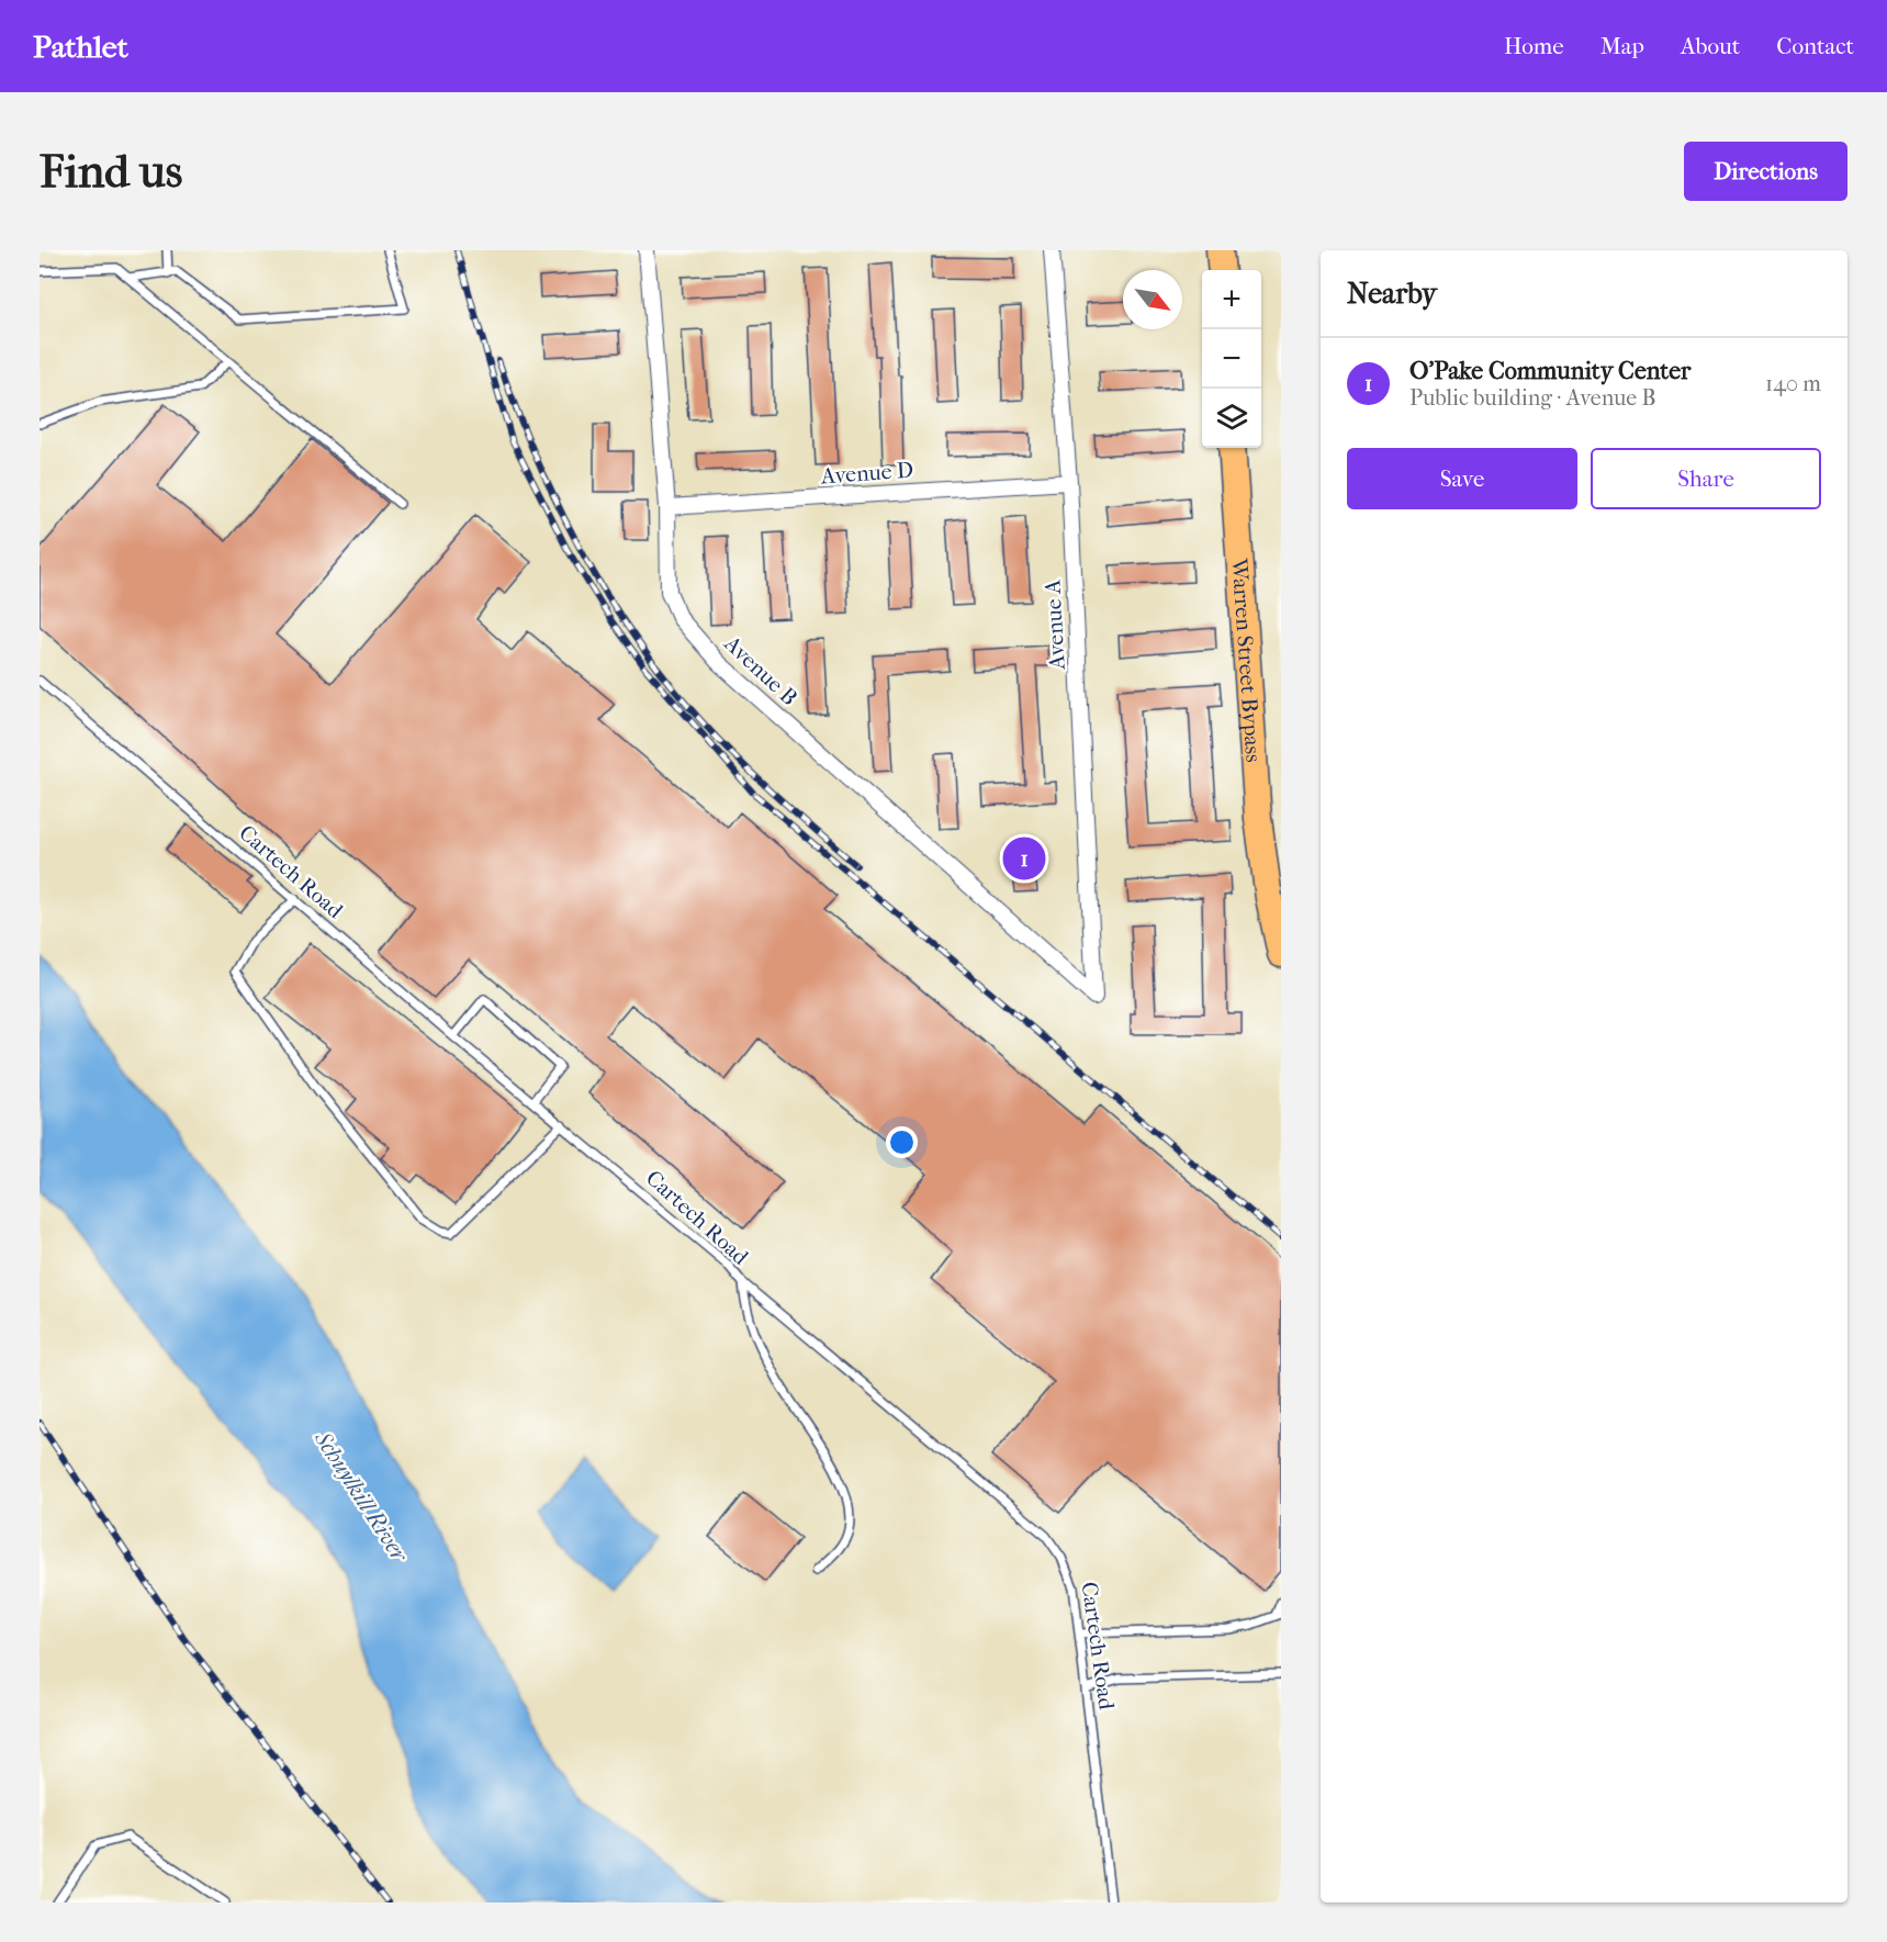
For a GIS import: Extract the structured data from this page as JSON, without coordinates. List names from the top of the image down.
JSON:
{
  "streets": {
    "highway": ["Warren Street Bypass"],
    "street": ["Avenue D", "Avenue A", "Avenue B"],
    "lane": ["Cartech Road"]
  },
  "crossings": [
    ["Avenue D", "Avenue A"],
    ["Avenue D", "Avenue B"],
    ["Avenue A", "Avenue B"]
  ],
  "water": ["Schuylkill River"],
  "north": "bottom right",
  "page": {
    "header": "Pathlet",
    "nav": [
      "Home",
      "Map",
      "About",
      "Contact"
    ],
    "buttons": [
      "Directions",
      ["Save", "Share"]
    ],
    "title": "Find us",
    "heading": "Nearby",
    "map_buttons": ["+", "−"],
    "list": [
      {
        "mark": "1",
        "name": "O’Pake Community Center",
        "note": "Public building · Avenue B",
        "value": "140 m"
      }
    ],
    "pins": "1"
  }
}
